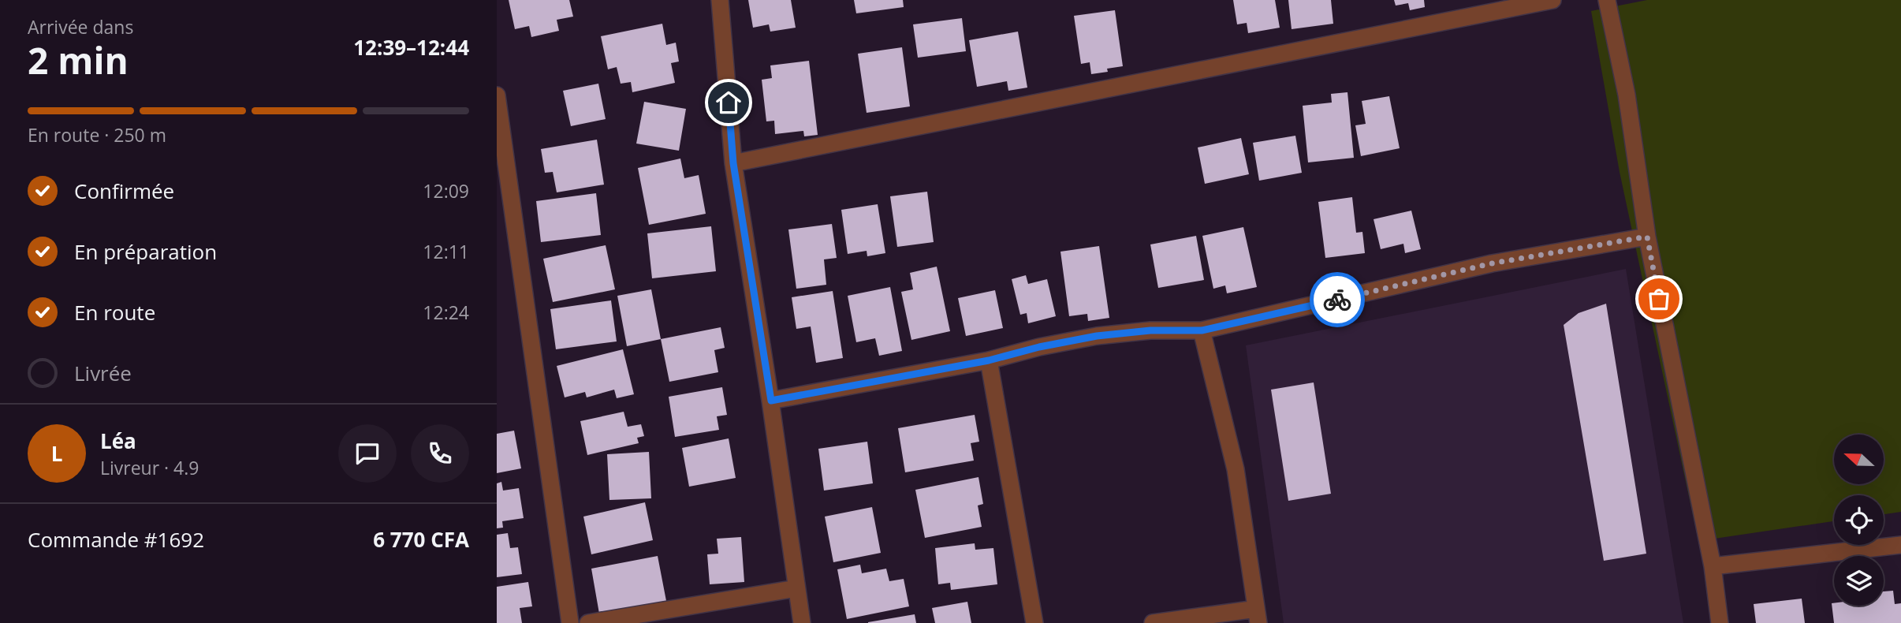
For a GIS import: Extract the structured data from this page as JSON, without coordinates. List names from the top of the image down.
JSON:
{
  "north": "left",
  "page": {
    "heading": ["2 min", "Arrivée dans", "12:39–12:44"],
    "panel": [
      "Léa",
      "Livreur · 4.9",
      "Commande #1692",
      "6 770 CFA"
    ],
    "bar": "En route · 250 m",
    "list": [
      ["Confirmée", "12:09"],
      ["En préparation", "12:11"],
      ["En route", "12:24"],
      "Livrée"
    ],
    "round": "L"
  }
}
